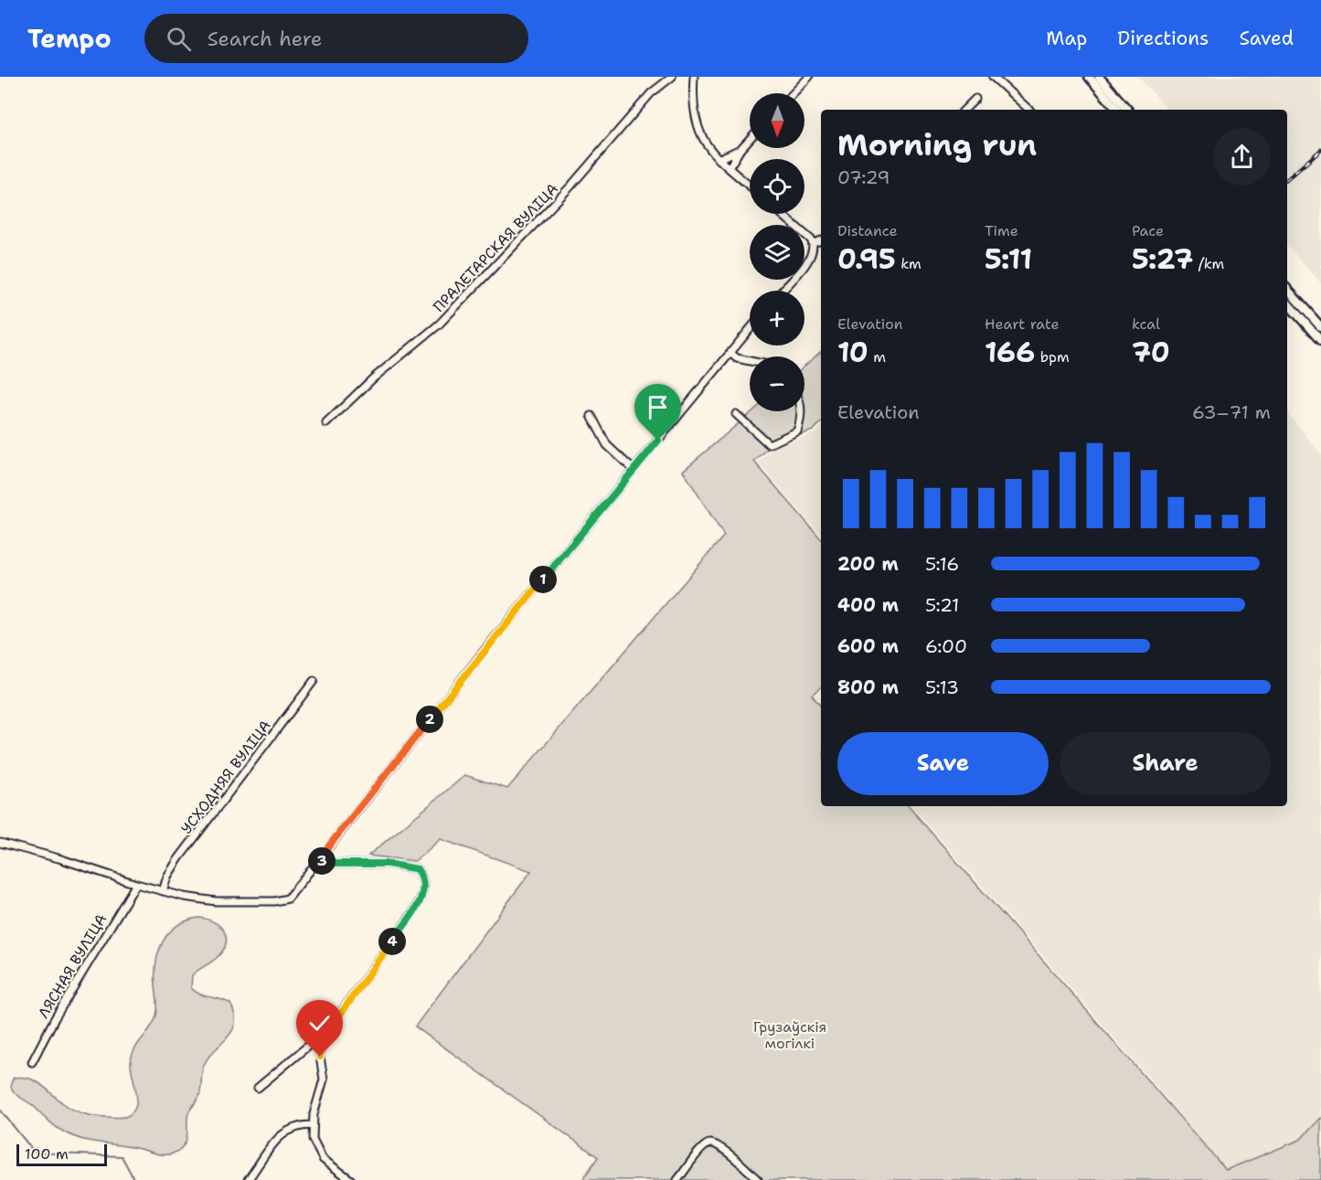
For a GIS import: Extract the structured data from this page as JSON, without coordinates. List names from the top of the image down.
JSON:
{
  "streets": {
    "street": ["ПРАЛЕТАРСКАЯ ВУЛІЦА", "УСХОДНЯЯ ВУЛІЦА", "ЛЯСНАЯ ВУЛІЦА"]
  },
  "parks": ["Грузаўскія могілкі"],
  "scale_bar": "100 m",
  "north": "bottom",
  "page": {
    "header": "Tempo",
    "search": "Search here",
    "nav": ["Map", "Directions", "Saved"],
    "map_buttons": ["+", "−"],
    "heading": ["Morning run", "07:29"],
    "stats": [
      ["Distance", "0.95 km"],
      ["Time", "5:11"],
      ["Pace", "5:27 /km"],
      ["Elevation", "10 m"],
      ["Heart rate", "166 bpm"],
      ["kcal", "70"]
    ],
    "chart": ["Elevation", "63–71 m"],
    "list": [
      {
        "name": "200 m",
        "note": "5:16"
      },
      {
        "name": "400 m",
        "note": "5:21"
      },
      {
        "name": "600 m",
        "note": "6:00"
      },
      {
        "name": "800 m",
        "note": "5:13"
      }
    ],
    "pins": [
      "1",
      "2",
      "3",
      "4"
    ],
    "buttons": ["Save", "Share"],
    "scale": "100 m"
  }
}
